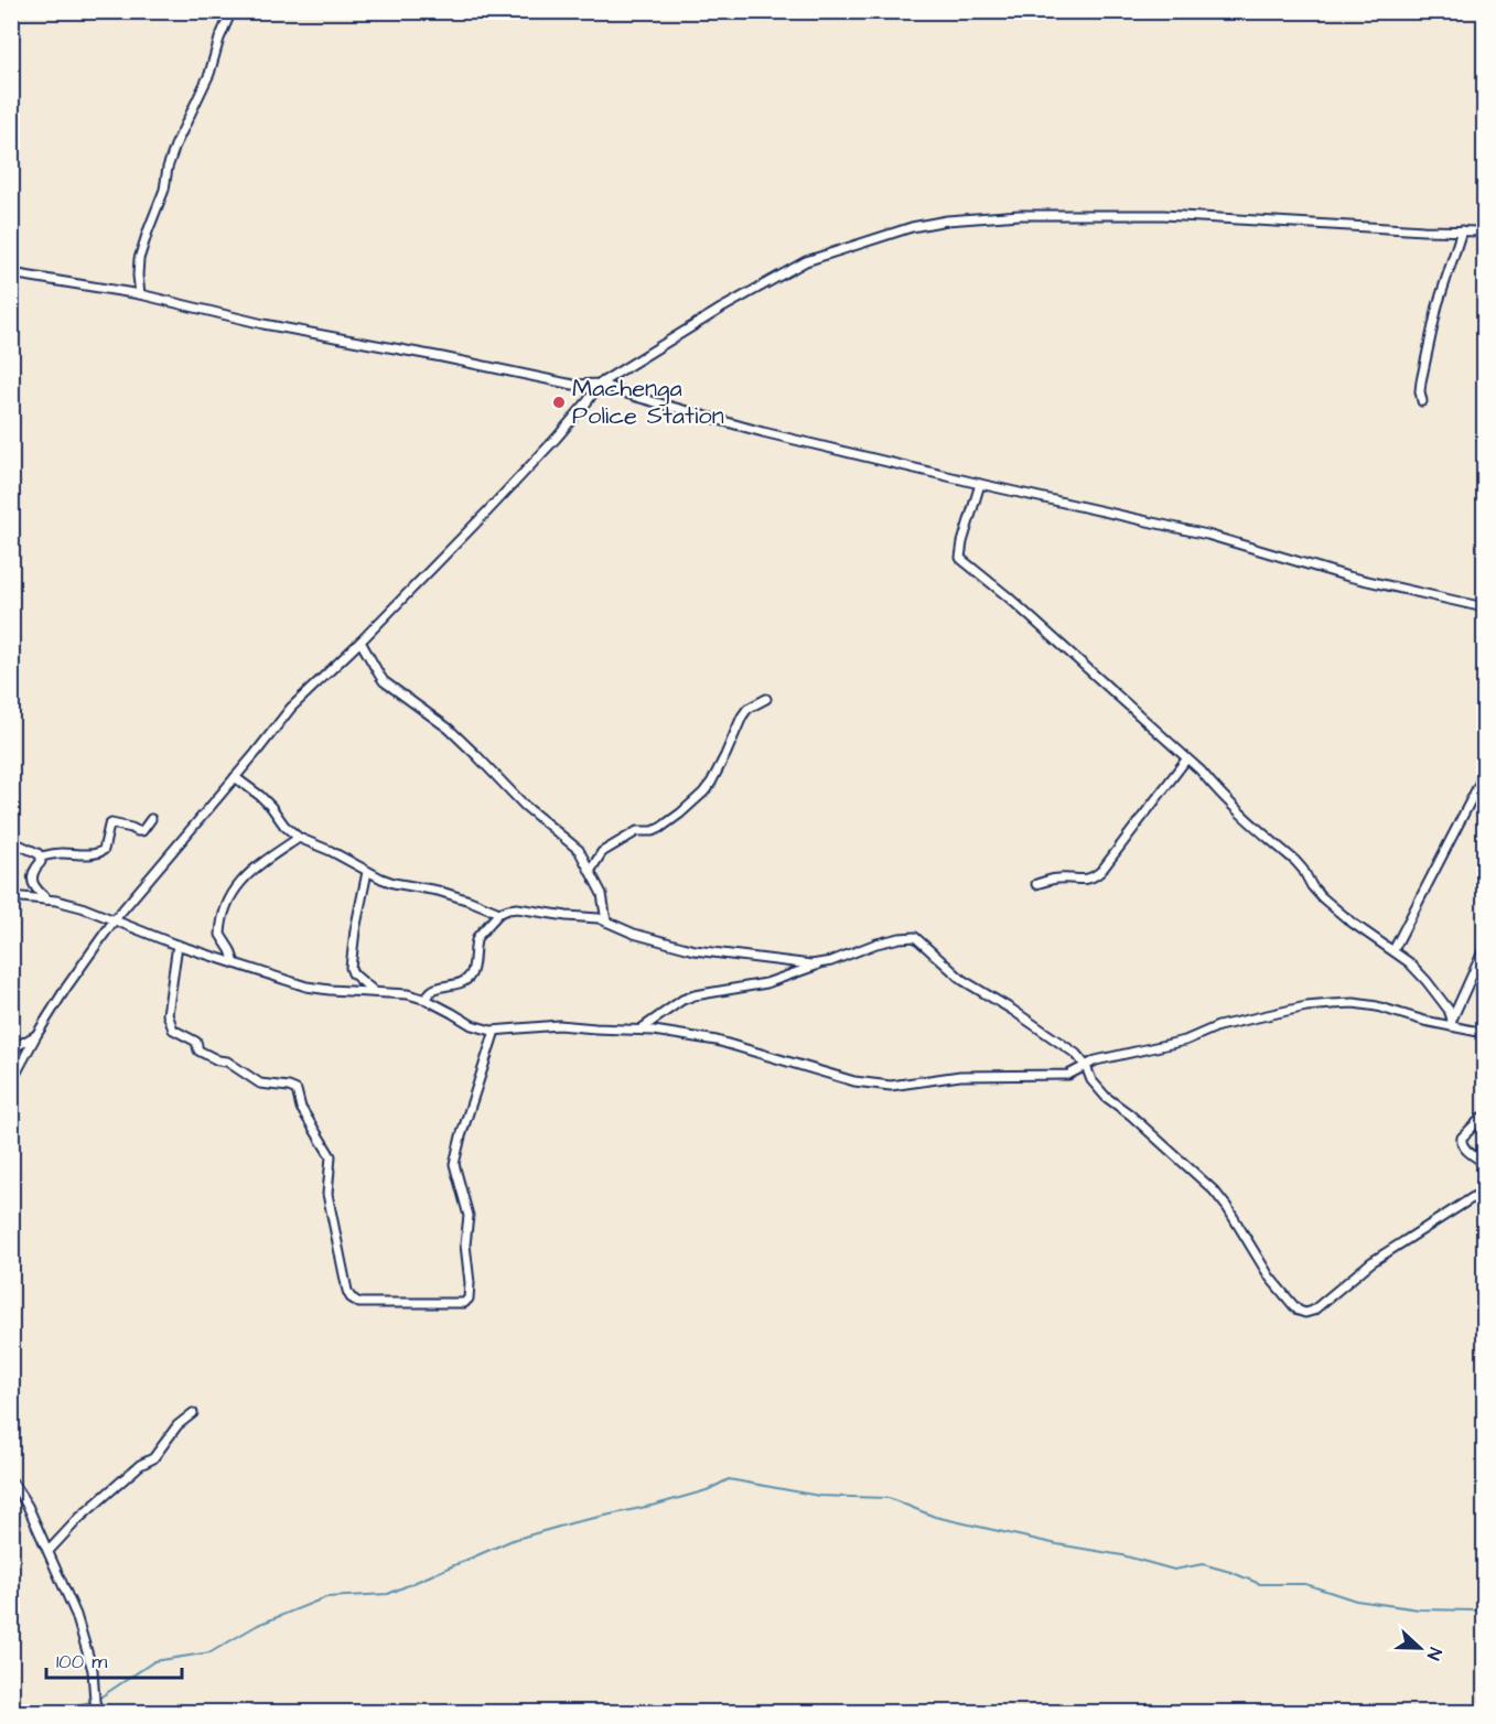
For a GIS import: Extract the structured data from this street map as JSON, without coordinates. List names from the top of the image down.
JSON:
{
  "places": ["Machenga Police Station"],
  "scale_bar": "100 m",
  "north": "right"
}
